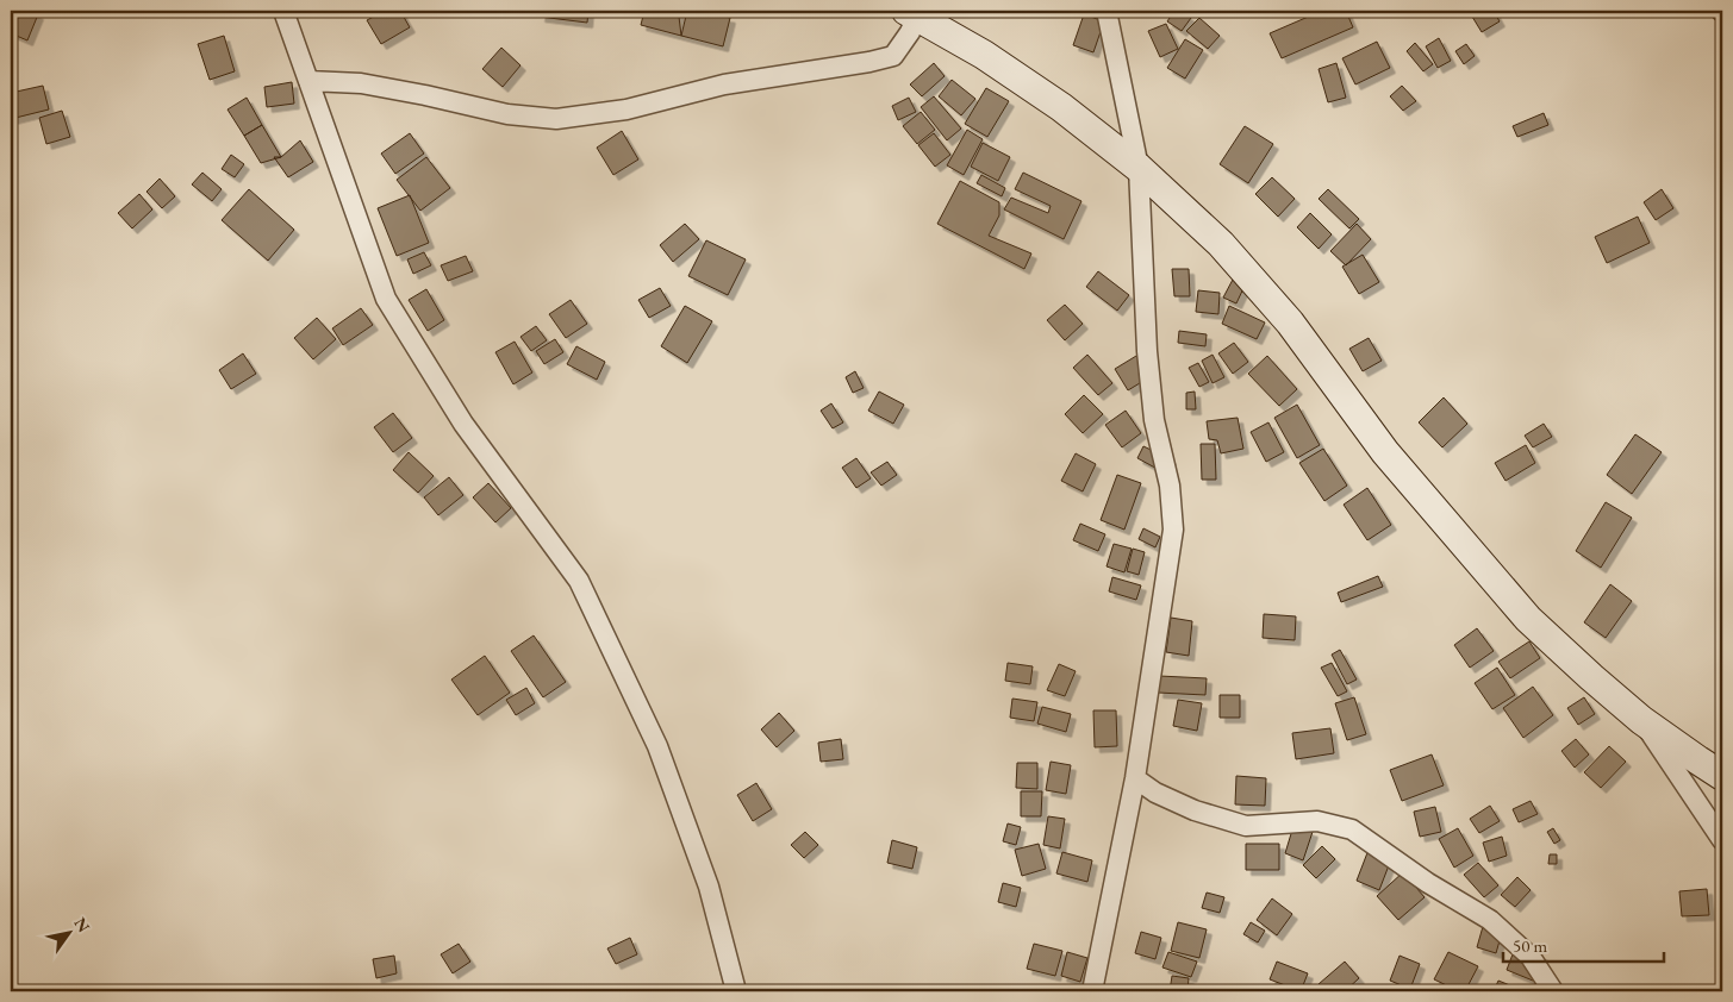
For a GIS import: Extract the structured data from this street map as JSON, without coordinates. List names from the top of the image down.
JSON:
{
  "scale_bar": "50 m",
  "north": "top right"
}
